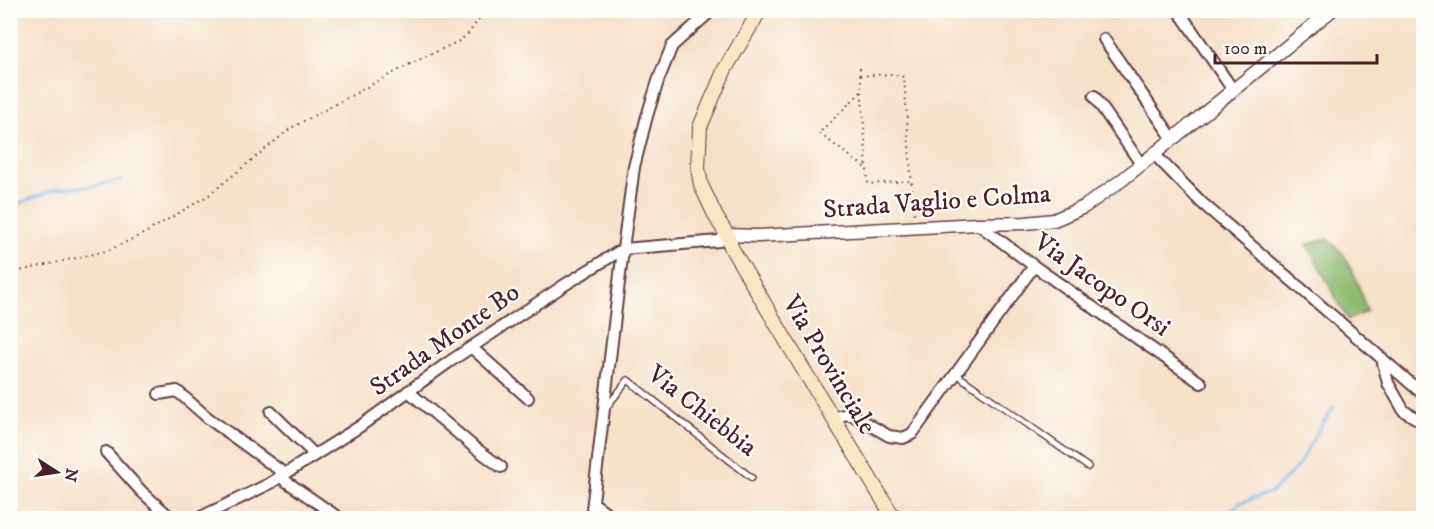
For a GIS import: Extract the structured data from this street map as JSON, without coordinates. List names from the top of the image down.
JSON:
{
  "streets": {
    "main road": ["Via Provinciale"],
    "street": ["Strada Vaglio e Colma", "Via Jacopo Orsi", "Strada Monte Bo"],
    "lane": ["Via Chiebbia"]
  },
  "crossings": [
    ["Strada Vaglio e Colma", "Via Jacopo Orsi"],
    ["Strada Vaglio e Colma", "Strada Monte Bo"],
    ["Strada Vaglio e Colma", "Via Provinciale"],
    ["Strada Monte Bo", "Via Provinciale"]
  ],
  "scale_bar": "100 m",
  "north": "right"
}
